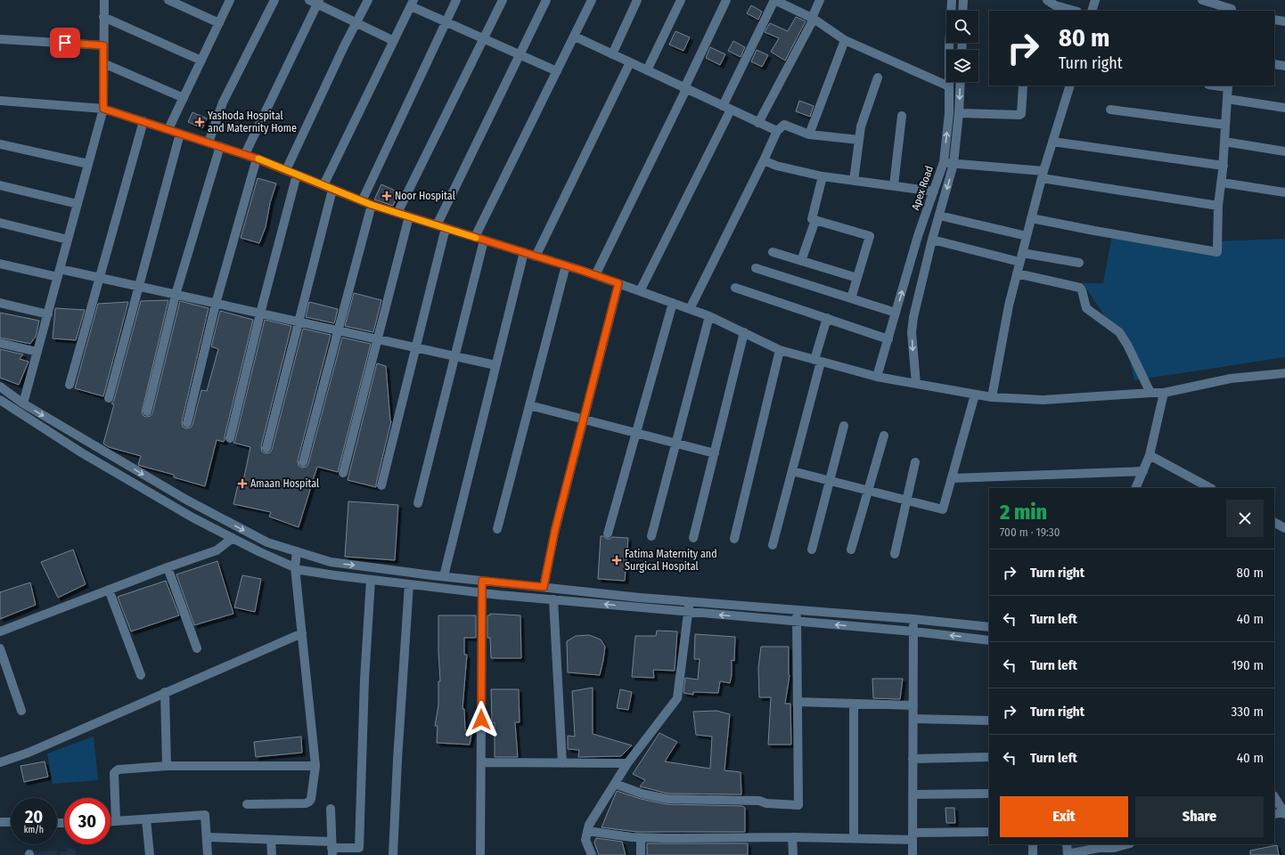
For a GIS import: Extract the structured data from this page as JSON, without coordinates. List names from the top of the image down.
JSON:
{
  "streets": {
    "street": ["Apex Road"]
  },
  "places": {
    "health": [
      "Yashoda Hospital and Maternity Home",
      "Noor Hospital",
      "Amaan Hospital",
      "Fatima Maternity and Surgical Hospital"
    ]
  },
  "page": {
    "turn": ["80 m", "Turn right"],
    "heading": ["2 min", "700 m · 19:30"],
    "list": [
      {
        "name": "Turn right",
        "value": "80 m"
      },
      {
        "name": "Turn left",
        "value": "40 m"
      },
      {
        "name": "Turn left",
        "value": "190 m"
      },
      {
        "name": "Turn right",
        "value": "330 m"
      },
      {
        "name": "Turn left",
        "value": "40 m"
      }
    ],
    "buttons": ["Exit", "Share"],
    "speed": "20 km/h",
    "limit": "30"
  }
}
